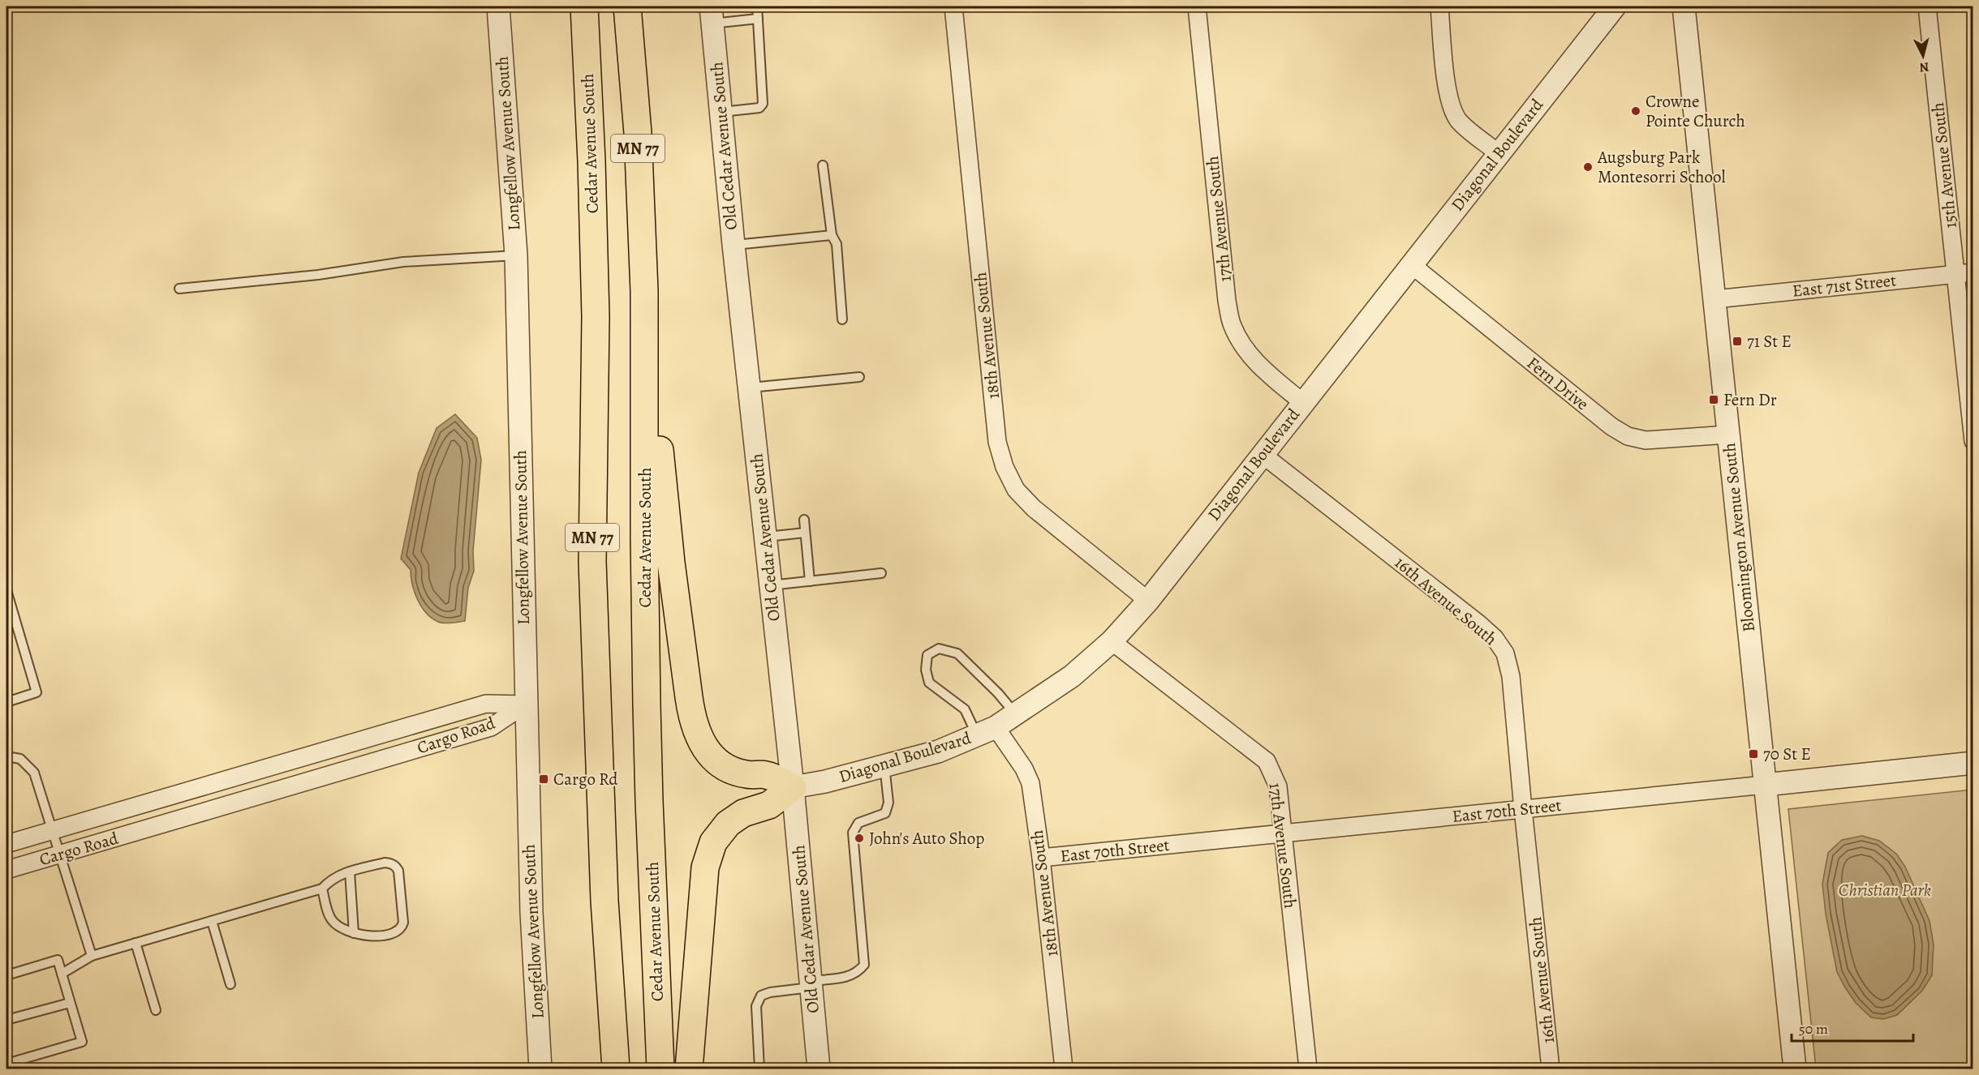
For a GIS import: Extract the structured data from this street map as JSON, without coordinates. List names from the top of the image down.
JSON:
{
  "streets": {
    "highway": ["Cedar Avenue South", "MN 77"],
    "street": [
      "Longfellow Avenue South",
      "Old Cedar Avenue South",
      "Diagonal Boulevard",
      "15th Avenue South",
      "17th Avenue South",
      "East 71st Street",
      "18th Avenue South",
      "Fern Drive",
      "Bloomington Avenue South",
      "16th Avenue South",
      "Cargo Road",
      "East 70th Street"
    ]
  },
  "crossings": [
    ["Longfellow Avenue South", "Cargo Road"],
    ["Old Cedar Avenue South", "Diagonal Boulevard"],
    ["Diagonal Boulevard", "17th Avenue South"],
    ["Diagonal Boulevard", "18th Avenue South"],
    ["Diagonal Boulevard", "Fern Drive"],
    ["Diagonal Boulevard", "16th Avenue South"],
    ["15th Avenue South", "East 71st Street"],
    ["17th Avenue South", "East 70th Street"],
    ["East 71st Street", "Bloomington Avenue South"],
    ["18th Avenue South", "East 70th Street"],
    ["Fern Drive", "Bloomington Avenue South"],
    ["Bloomington Avenue South", "East 70th Street"],
    ["16th Avenue South", "East 70th Street"]
  ],
  "parks": ["Christian Park"],
  "places": {
    "other": ["Crowne Pointe Church", "Augsburg Park Montesorri School", "John's Auto Shop"],
    "transit": [
      "71 St E",
      "Fern Dr",
      "70 St E",
      "Cargo Rd"
    ]
  },
  "scale_bar": "50 m",
  "north": "bottom"
}
